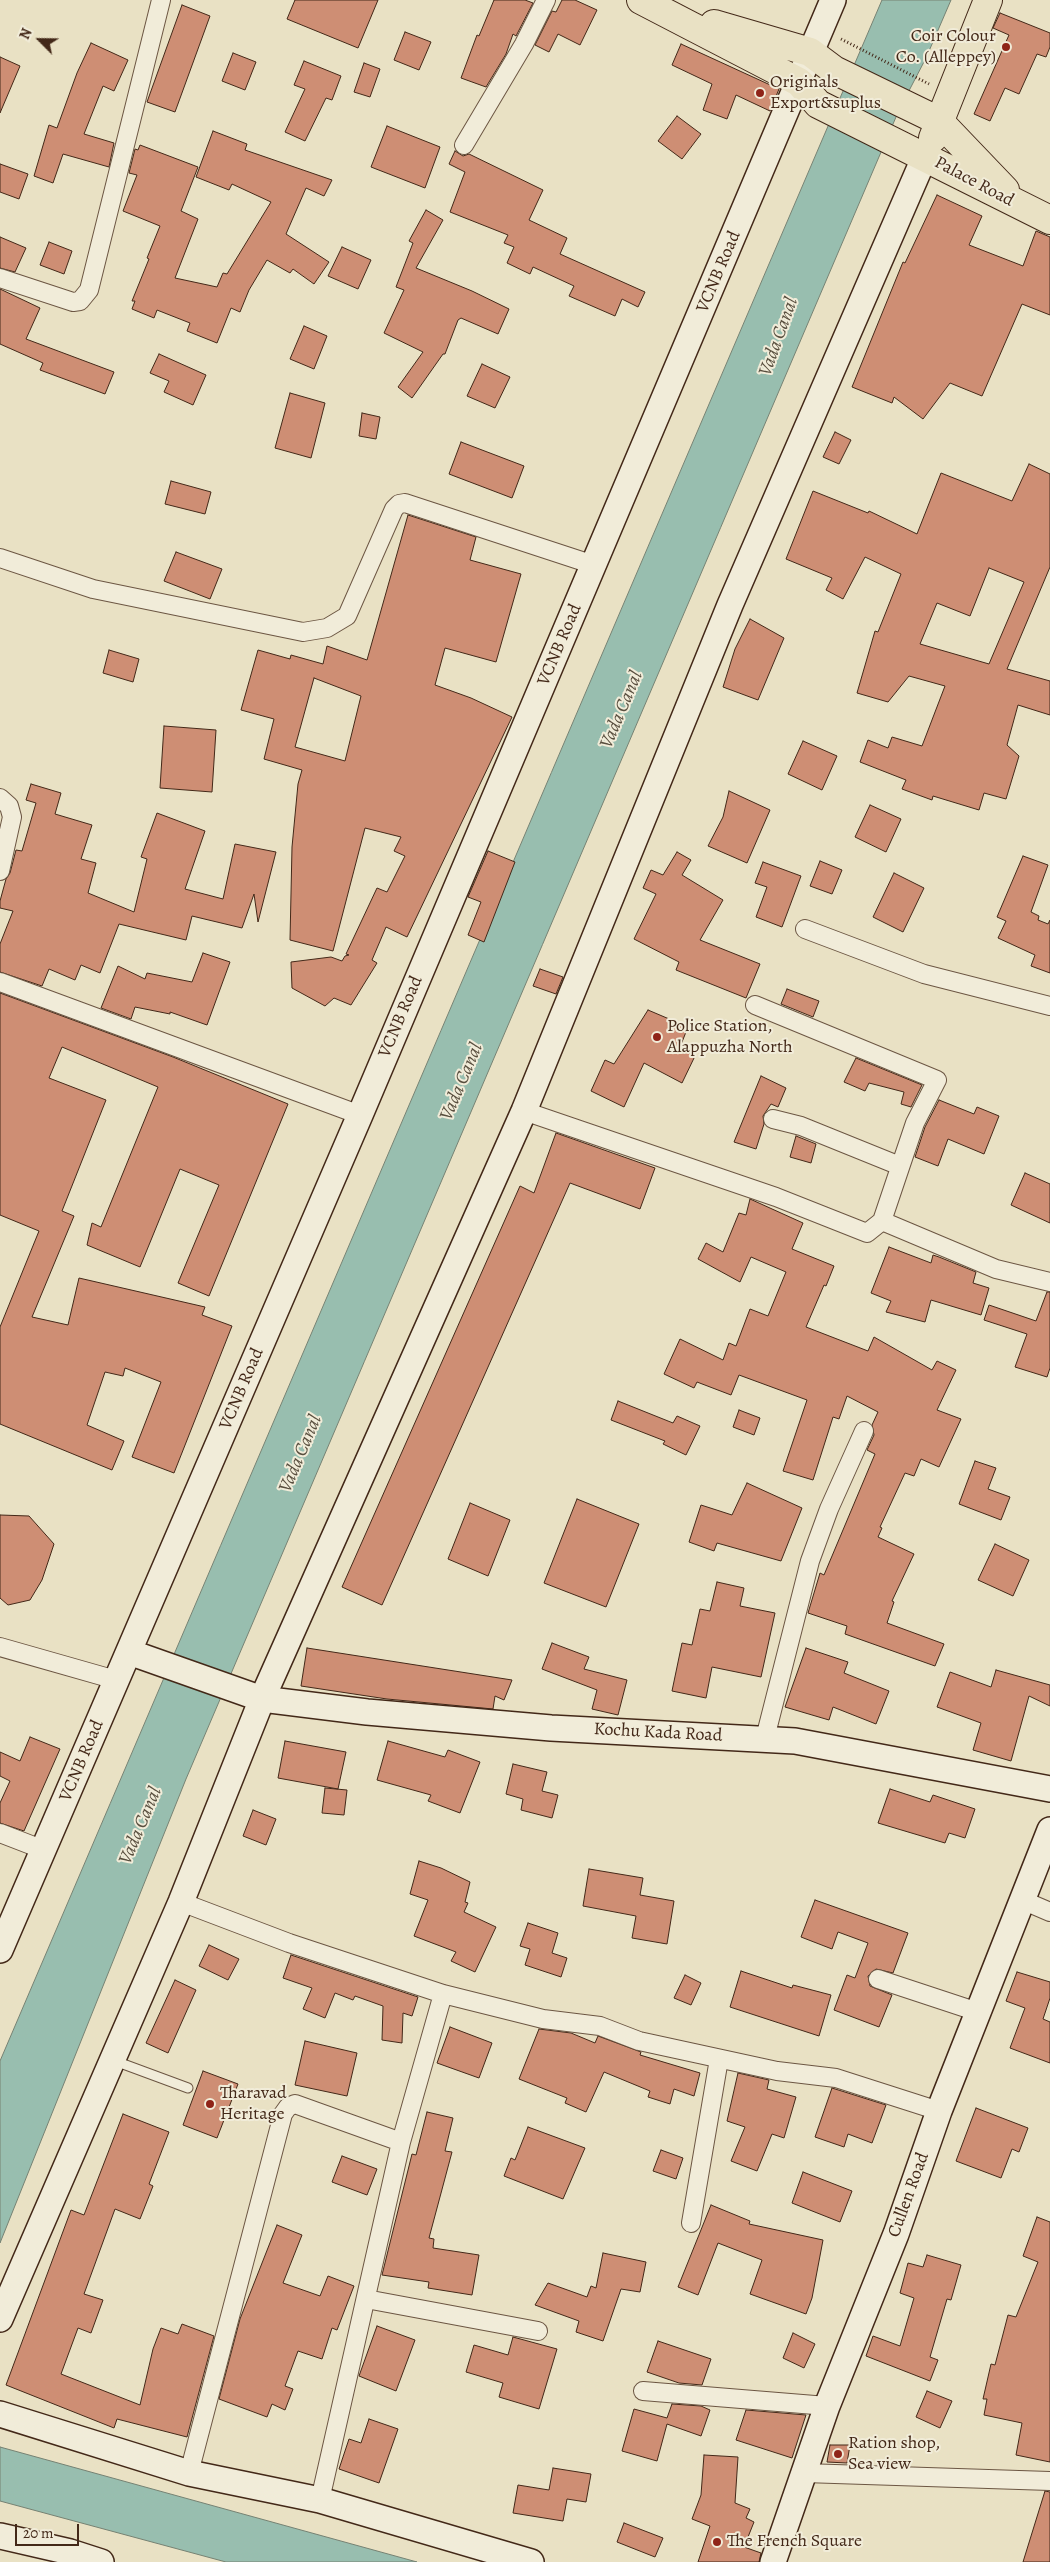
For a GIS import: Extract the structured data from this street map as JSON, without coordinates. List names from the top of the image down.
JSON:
{
  "streets": {
    "main road": [
      "Palace Road",
      "VCNB Road",
      "Kochu Kada Road",
      "Cullen Road"
    ]
  },
  "crossings": [
    ["Palace Road", "VCNB Road"],
    ["VCNB Road", "Kochu Kada Road"]
  ],
  "water": ["Vada Canal"],
  "places": [
    "Coir Colour Co. (Alleppey)",
    "Originals Export&suplus",
    "Police Station, Alappuzha North",
    "Tharavad Heritage",
    "Ration shop, Sea view",
    "The French Square"
  ],
  "scale_bar": "20 m",
  "north": "top left"
}
